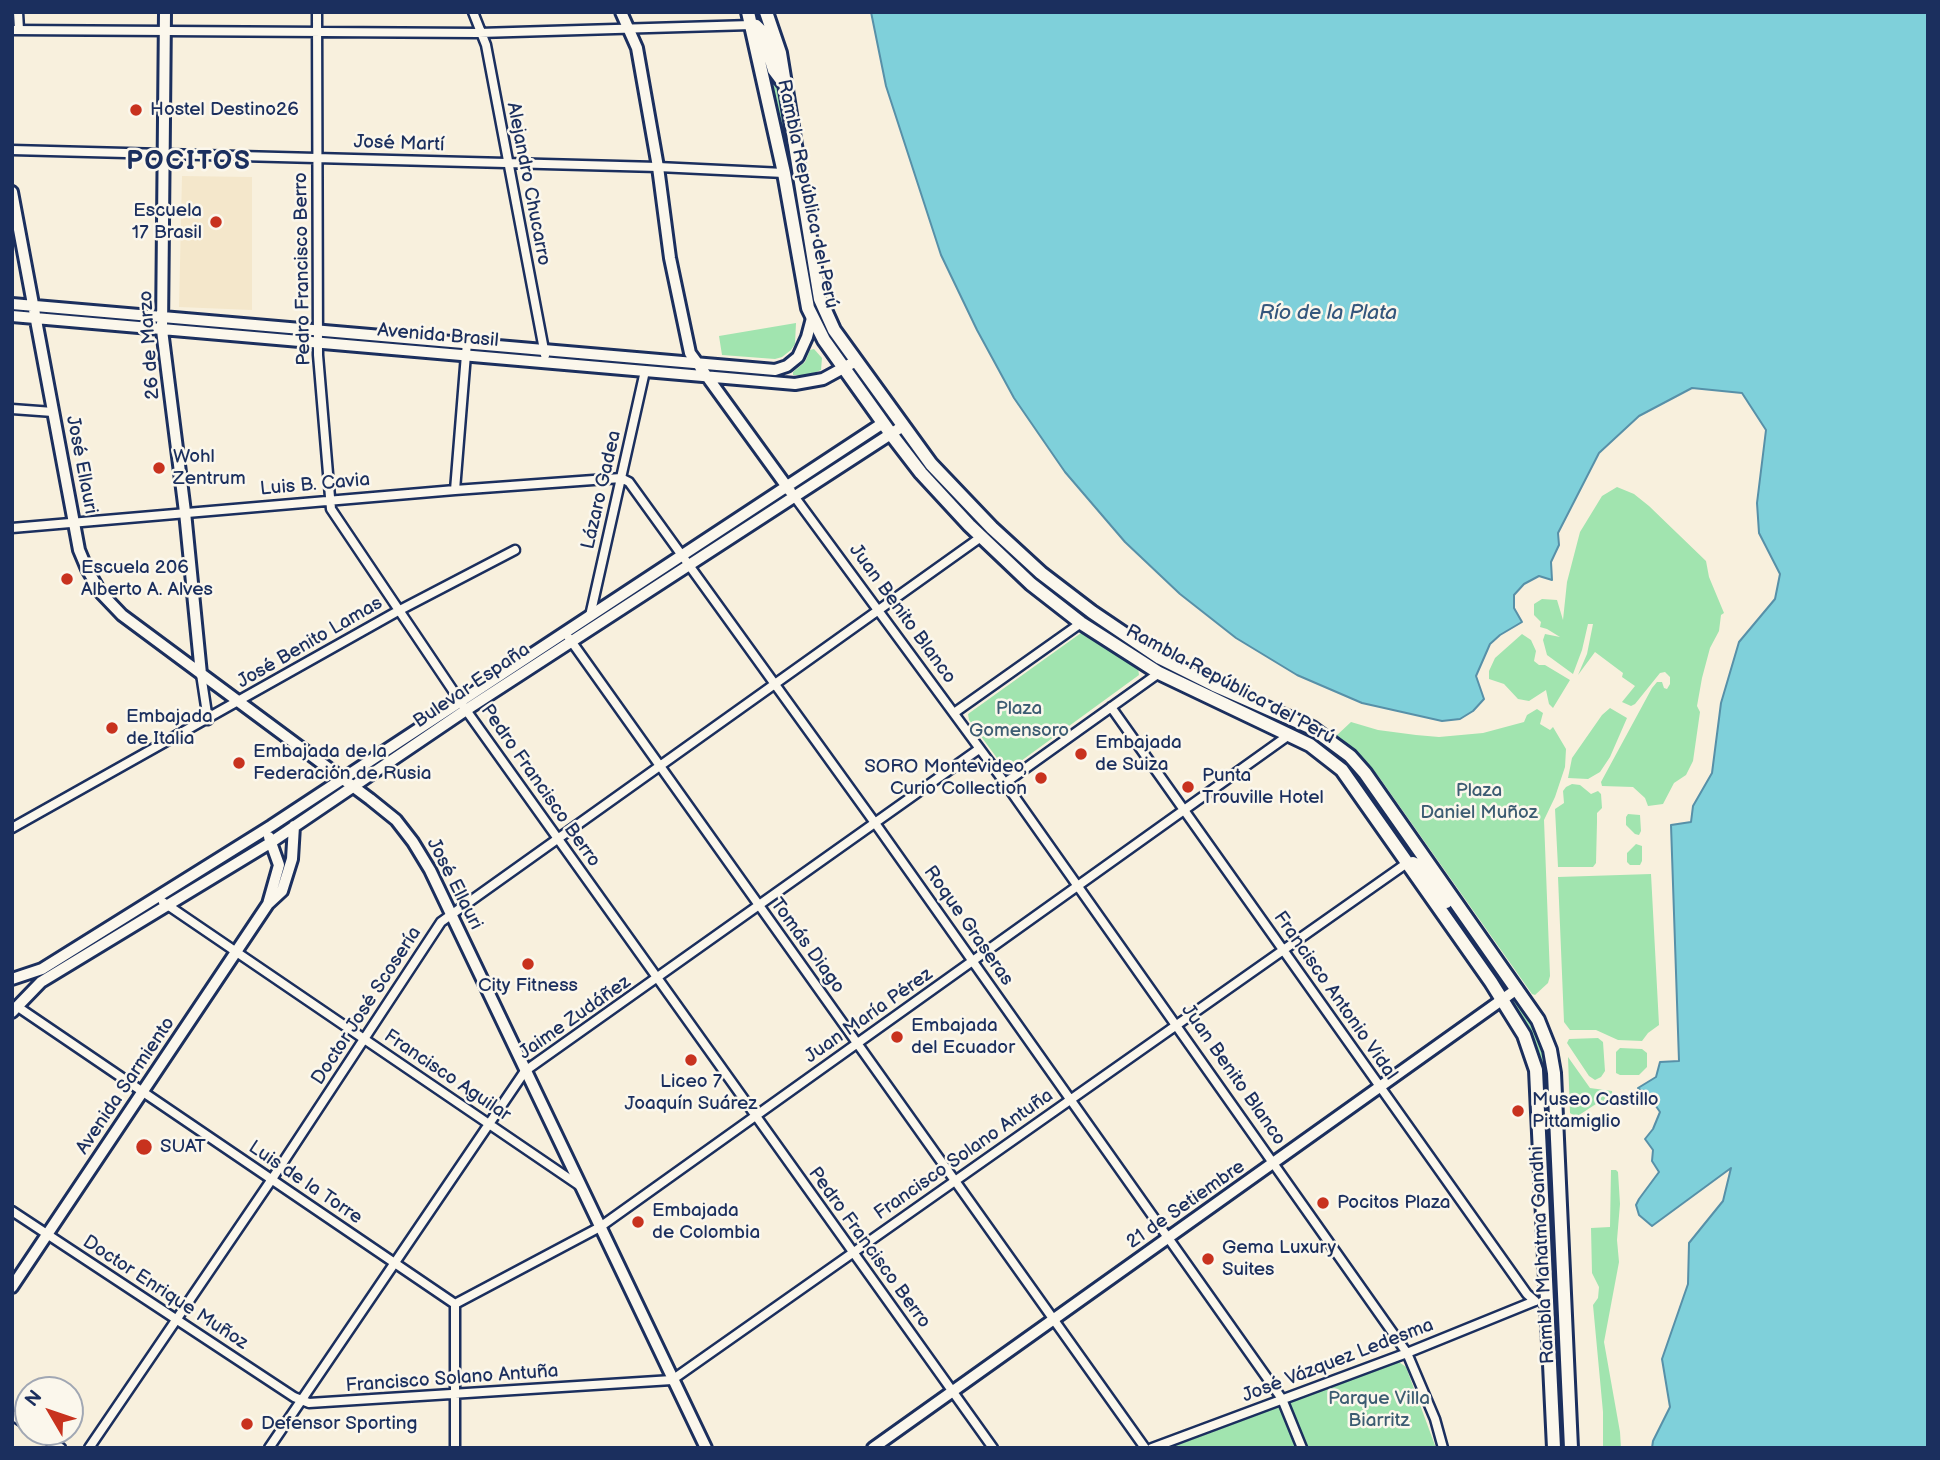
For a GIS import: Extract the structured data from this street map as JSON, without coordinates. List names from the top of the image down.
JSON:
{
  "streets": {
    "main road": ["Rambla República del Perú", "Rambla Mahatma Gandhi"],
    "street": [
      "José Martí",
      "Alejandro Chucarro",
      "Pedro Francisco Berro",
      "Avenida Brasil",
      "26 de Marzo",
      "José Ellauri",
      "Luis B. Cavia",
      "Lázaro Gadea",
      "Juan Benito Blanco",
      "José Benito Lamas",
      "Bulevar España",
      "Roque Graseras",
      "Tomás Diago",
      "Francisco Antonio Vidal",
      "Doctor José Scosería",
      "Juan María Pérez",
      "Jaime Zudáñez",
      "Francisco Aguilar",
      "Avenida Sarmiento",
      "Francisco Solano Antuña",
      "Luis de la Torre",
      "21 de Setiembre",
      "Doctor Enrique Muñoz",
      "José Vázquez Ledesma"
    ]
  },
  "crossings": [
    ["José Martí", "Alejandro Chucarro"],
    ["José Martí", "Rambla República del Perú"],
    ["José Martí", "Pedro Francisco Berro"],
    ["José Martí", "26 de Marzo"],
    ["José Martí", "Juan Benito Blanco"],
    ["Alejandro Chucarro", "Avenida Brasil"],
    ["Rambla República del Perú", "Avenida Brasil"],
    ["Rambla República del Perú", "Bulevar España"],
    ["Rambla República del Perú", "Doctor José Scosería"],
    ["Rambla República del Perú", "Juan María Pérez"],
    ["Rambla República del Perú", "Francisco Solano Antuña"],
    ["Rambla República del Perú", "Rambla Mahatma Gandhi"],
    ["Pedro Francisco Berro", "Avenida Brasil"],
    ["Pedro Francisco Berro", "Luis B. Cavia"],
    ["Pedro Francisco Berro", "José Benito Lamas"],
    ["Pedro Francisco Berro", "Bulevar España"],
    ["Pedro Francisco Berro", "Doctor José Scosería"],
    ["Pedro Francisco Berro", "Juan María Pérez"],
    ["Pedro Francisco Berro", "Jaime Zudáñez"],
    ["Pedro Francisco Berro", "Francisco Solano Antuña"],
    ["Pedro Francisco Berro", "21 de Setiembre"],
    ["Avenida Brasil", "26 de Marzo"],
    ["Avenida Brasil", "José Ellauri"],
    ["Avenida Brasil", "Lázaro Gadea"],
    ["Avenida Brasil", "Juan Benito Blanco"],
    ["26 de Marzo", "José Ellauri"],
    ["26 de Marzo", "Luis B. Cavia"],
    ["José Ellauri", "Luis B. Cavia"],
    ["José Ellauri", "José Benito Lamas"],
    ["José Ellauri", "Bulevar España"],
    ["José Ellauri", "Doctor José Scosería"],
    ["José Ellauri", "Juan María Pérez"],
    ["José Ellauri", "Jaime Zudáñez"],
    ["José Ellauri", "Francisco Aguilar"],
    ["José Ellauri", "Francisco Solano Antuña"],
    ["Luis B. Cavia", "Lázaro Gadea"],
    ["Luis B. Cavia", "Roque Graseras"],
    ["Lázaro Gadea", "Bulevar España"],
    ["Lázaro Gadea", "Roque Graseras"],
    ["Juan Benito Blanco", "Bulevar España"],
    ["Juan Benito Blanco", "Doctor José Scosería"],
    ["Juan Benito Blanco", "Juan María Pérez"],
    ["Juan Benito Blanco", "Jaime Zudáñez"],
    ["Juan Benito Blanco", "Francisco Solano Antuña"],
    ["Juan Benito Blanco", "21 de Setiembre"],
    ["Juan Benito Blanco", "José Vázquez Ledesma"],
    ["Bulevar España", "Roque Graseras"],
    ["Bulevar España", "Tomás Diago"],
    ["Bulevar España", "Francisco Aguilar"],
    ["Bulevar España", "Avenida Sarmiento"],
    ["Bulevar España", "Luis de la Torre"],
    ["Roque Graseras", "Doctor José Scosería"],
    ["Roque Graseras", "Juan María Pérez"],
    ["Roque Graseras", "Jaime Zudáñez"],
    ["Roque Graseras", "Francisco Solano Antuña"],
    ["Roque Graseras", "21 de Setiembre"],
    ["Roque Graseras", "José Vázquez Ledesma"],
    ["Tomás Diago", "Doctor José Scosería"],
    ["Tomás Diago", "Juan María Pérez"],
    ["Tomás Diago", "Jaime Zudáñez"],
    ["Tomás Diago", "Francisco Solano Antuña"],
    ["Tomás Diago", "21 de Setiembre"],
    ["Francisco Antonio Vidal", "Juan María Pérez"],
    ["Francisco Antonio Vidal", "Francisco Solano Antuña"],
    ["Francisco Antonio Vidal", "21 de Setiembre"],
    ["Francisco Antonio Vidal", "Rambla Mahatma Gandhi"],
    ["Francisco Antonio Vidal", "José Vázquez Ledesma"],
    ["Doctor José Scosería", "Francisco Aguilar"],
    ["Doctor José Scosería", "Luis de la Torre"],
    ["Doctor José Scosería", "Doctor Enrique Muñoz"],
    ["Juan María Pérez", "Luis de la Torre"],
    ["Jaime Zudáñez", "Francisco Aguilar"],
    ["Jaime Zudáñez", "Francisco Solano Antuña"],
    ["Jaime Zudáñez", "Luis de la Torre"],
    ["Jaime Zudáñez", "Doctor Enrique Muñoz"],
    ["Francisco Aguilar", "Avenida Sarmiento"],
    ["Avenida Sarmiento", "Luis de la Torre"],
    ["Avenida Sarmiento", "Doctor Enrique Muñoz"],
    ["Francisco Solano Antuña", "Rambla Mahatma Gandhi"],
    ["Francisco Solano Antuña", "Doctor Enrique Muñoz"],
    ["21 de Setiembre", "Rambla Mahatma Gandhi"],
    ["Rambla Mahatma Gandhi", "José Vázquez Ledesma"]
  ],
  "districts": ["POCITOS"],
  "water": ["Río de la Plata"],
  "parks": ["Plaza Gomensoro", "Plaza Daniel Muñoz", "Parque Villa Biarritz"],
  "places": [
    "Hostel Destino26",
    "Escuela 17 Brasil",
    "Wohl Zentrum",
    "Escuela 206 Alberto A. Alves",
    "Embajada de Italia",
    "Embajada de Suiza",
    "Embajada de la Federación de Rusia",
    "SORO Montevideo, Curio Collection",
    "Punta Trouville Hotel",
    "City Fitness",
    "Embajada del Ecuador",
    "Liceo 7 Joaquín Suárez",
    "Museo Castillo Pittamiglio",
    "SUAT",
    "Pocitos Plaza",
    "Embajada de Colombia",
    "Gema Luxury Suites",
    "Defensor Sporting"
  ],
  "north": "top left"
}
